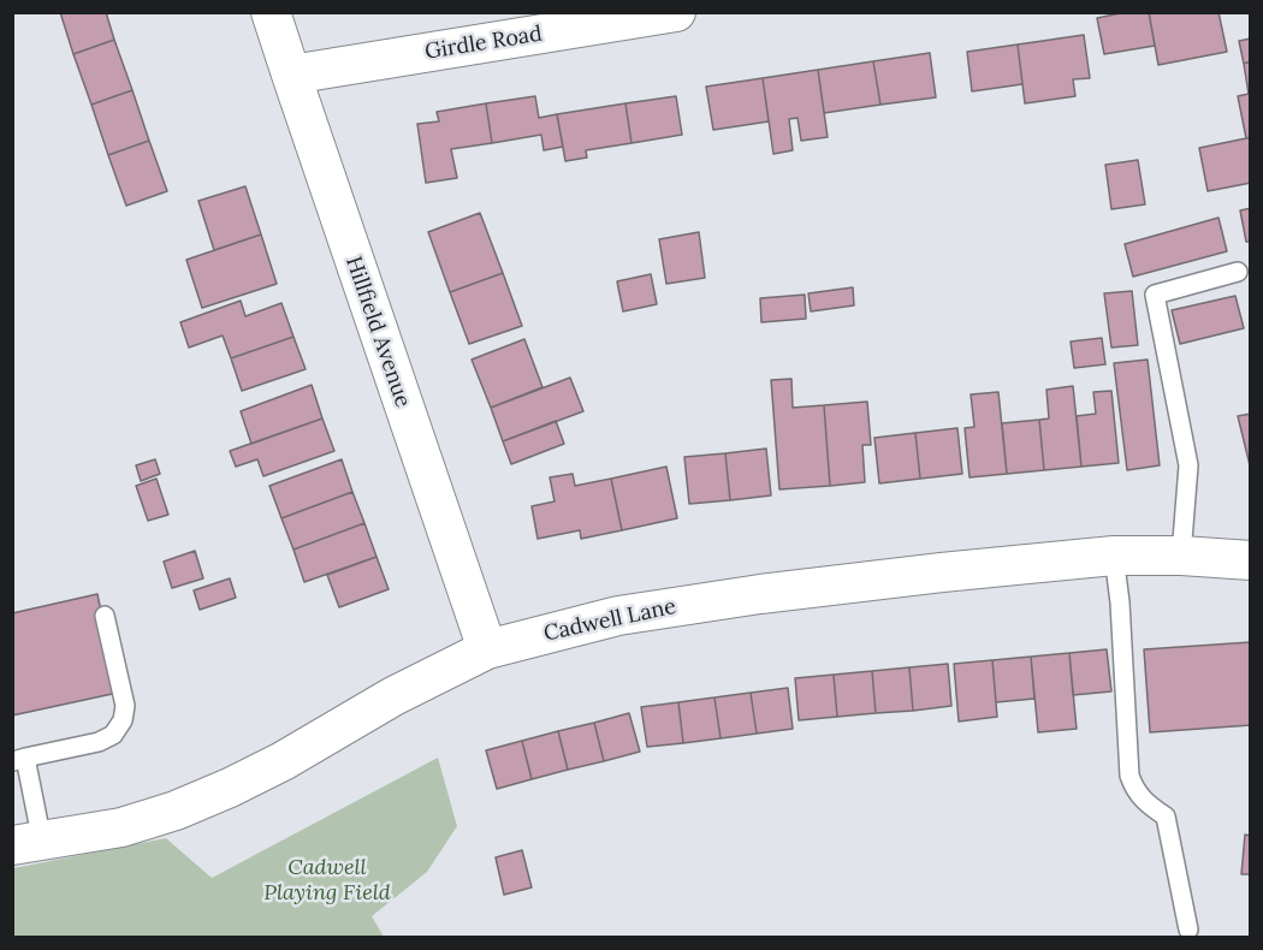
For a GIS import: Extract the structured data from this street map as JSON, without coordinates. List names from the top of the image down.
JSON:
{
  "streets": {
    "street": ["Girdle Road", "Hillfield Avenue", "Cadwell Lane"]
  },
  "crossings": [
    ["Girdle Road", "Hillfield Avenue"],
    ["Hillfield Avenue", "Cadwell Lane"]
  ],
  "parks": ["Cadwell Playing Field"]
}
